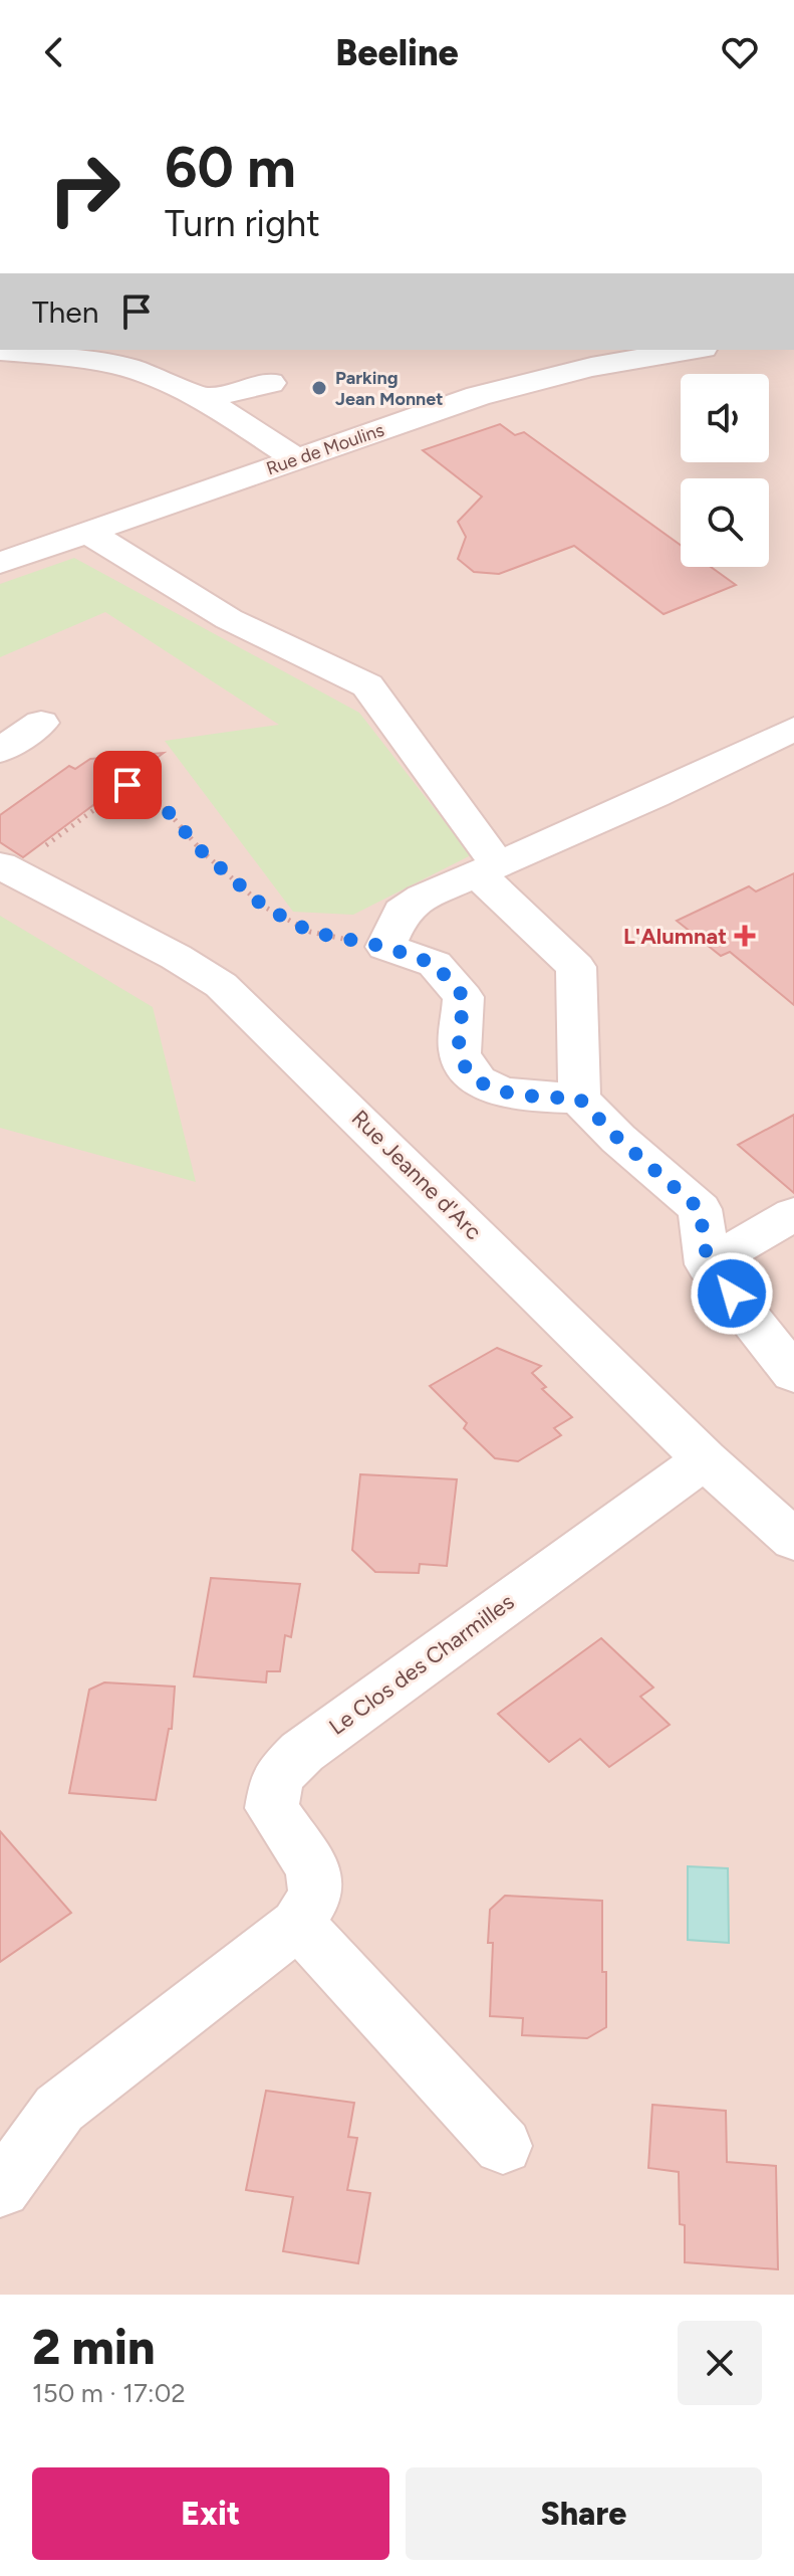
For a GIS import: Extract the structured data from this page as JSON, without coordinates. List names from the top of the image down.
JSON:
{
  "streets": {
    "street": ["Rue de Moulins", "Rue Jeanne d'Arc", "Le Clos des Charmilles"]
  },
  "crossings": [
    ["Rue Jeanne d'Arc", "Le Clos des Charmilles"]
  ],
  "places": {
    "other": ["Parking Jean Monnet"],
    "health": ["L'Alumnat"]
  },
  "page": {
    "header": "Beeline",
    "turn": ["60 m", "Turn right"],
    "then": "Then",
    "heading": ["2 min", "150 m · 17:02"],
    "buttons": ["Exit", "Share"]
  }
}
